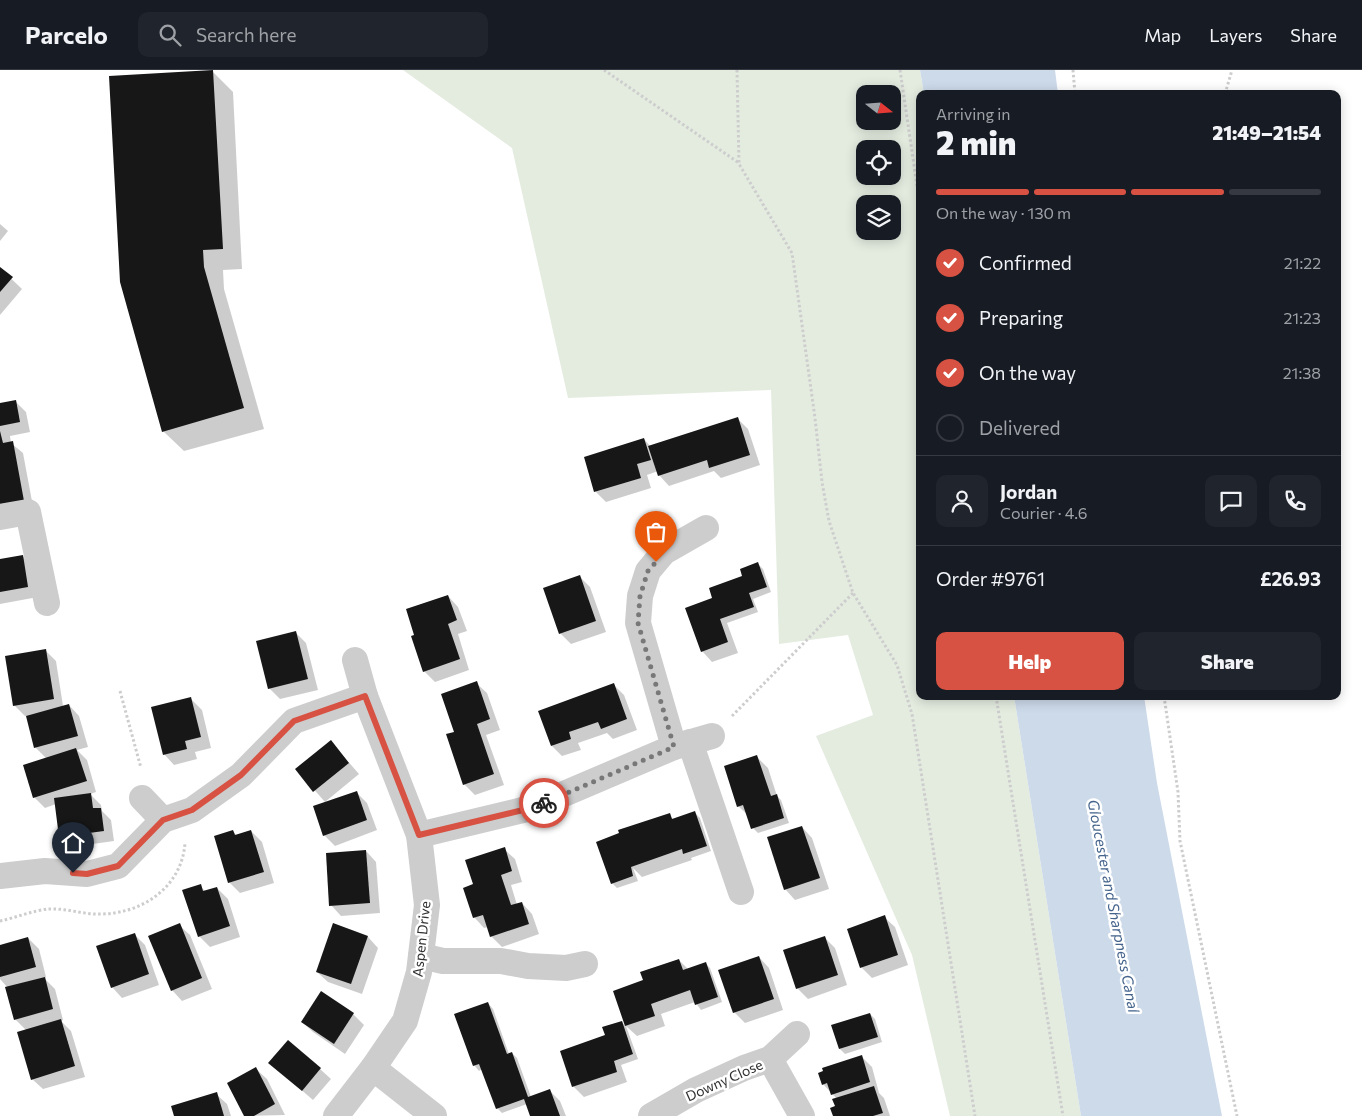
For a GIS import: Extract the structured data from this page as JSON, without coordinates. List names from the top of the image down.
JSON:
{
  "streets": {
    "street": ["Aspen Drive", "Downy Close"]
  },
  "water": ["Gloucester and Sharpness Canal"],
  "north": "right",
  "page": {
    "header": "Parcelo",
    "search": "Search here",
    "nav": ["Map", "Layers", "Share"],
    "heading": ["2 min", "Arriving in", "21:49–21:54"],
    "panel": [
      "Jordan",
      "Courier · 4.6",
      "Order #9761",
      "£26.93"
    ],
    "bar": "On the way · 130 m",
    "list": [
      ["Confirmed", "21:22"],
      ["Preparing", "21:23"],
      ["On the way", "21:38"],
      "Delivered"
    ],
    "buttons": ["Help", "Share"]
  }
}
